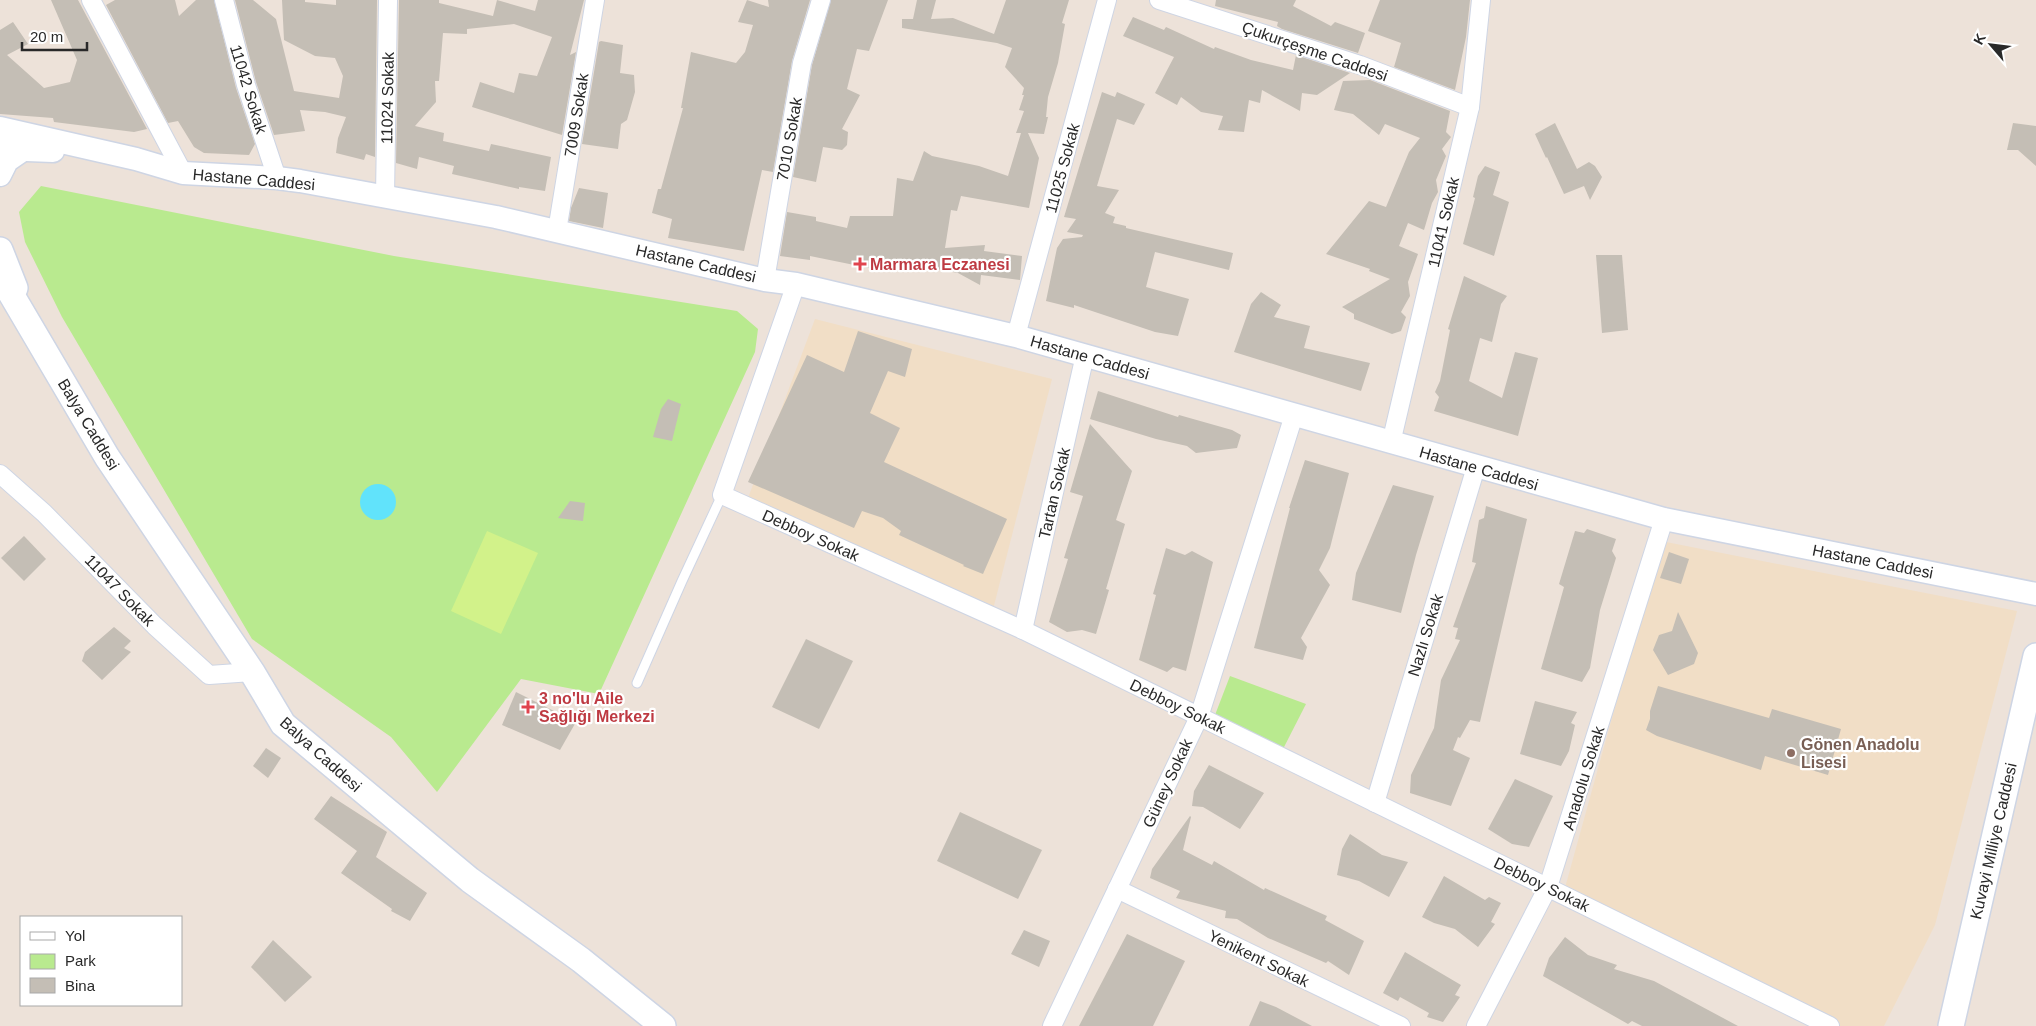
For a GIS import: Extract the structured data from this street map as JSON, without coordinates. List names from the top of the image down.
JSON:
{
  "streets": {
    "main road": ["Balya Caddesi", "Kuvayi Milliye Caddesi"],
    "street": [
      "Çukurçeşme Caddesi",
      "11042 Sokak",
      "11024 Sokak",
      "7009 Sokak",
      "7010 Sokak",
      "11025 Sokak",
      "Hastane Caddesi",
      "11041 Sokak",
      "Tartan Sokak",
      "Debboy Sokak",
      "11047 Sokak",
      "Nazlı Sokak",
      "Anadolu Sokak",
      "Güney Sokak",
      "Yenikent Sokak"
    ]
  },
  "crossings": [
    ["Çukurçeşme Caddesi", "11041 Sokak"],
    ["11042 Sokak", "Hastane Caddesi"],
    ["11024 Sokak", "Hastane Caddesi"],
    ["7009 Sokak", "Hastane Caddesi"],
    ["7010 Sokak", "Hastane Caddesi"],
    ["11025 Sokak", "Hastane Caddesi"],
    ["Hastane Caddesi", "11041 Sokak"],
    ["Hastane Caddesi", "Tartan Sokak"],
    ["Hastane Caddesi", "Nazlı Sokak"],
    ["Hastane Caddesi", "Anadolu Sokak"],
    ["Hastane Caddesi", "Güney Sokak"],
    ["Balya Caddesi", "11047 Sokak"],
    ["Tartan Sokak", "Debboy Sokak"],
    ["Debboy Sokak", "Nazlı Sokak"],
    ["Debboy Sokak", "Anadolu Sokak"],
    ["Debboy Sokak", "Güney Sokak"],
    ["Güney Sokak", "Yenikent Sokak"]
  ],
  "places": {
    "health": ["Marmara Eczanesi", "3 no'lu Aile Sağlığı Merkezi"],
    "other": ["Gönen Anadolu Lisesi"]
  },
  "legend": ["Yol", "Park", "Bina"],
  "scale_bar": "20 m",
  "north": "top left"
}
